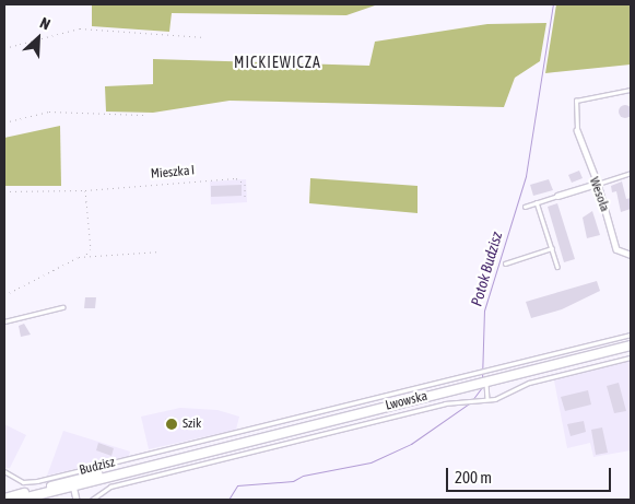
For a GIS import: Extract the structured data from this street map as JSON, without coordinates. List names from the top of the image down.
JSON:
{
  "streets": {
    "main road": ["Lwowska"],
    "street": ["Wesoła", "Budzisz"],
    "path": ["Mieszka I"]
  },
  "crossings": [
    ["Lwowska", "Budzisz"]
  ],
  "districts": ["MICKIEWICZA"],
  "water": ["Potok Budzisz"],
  "places": ["Szik"],
  "scale_bar": "200 m",
  "north": "top right"
}
